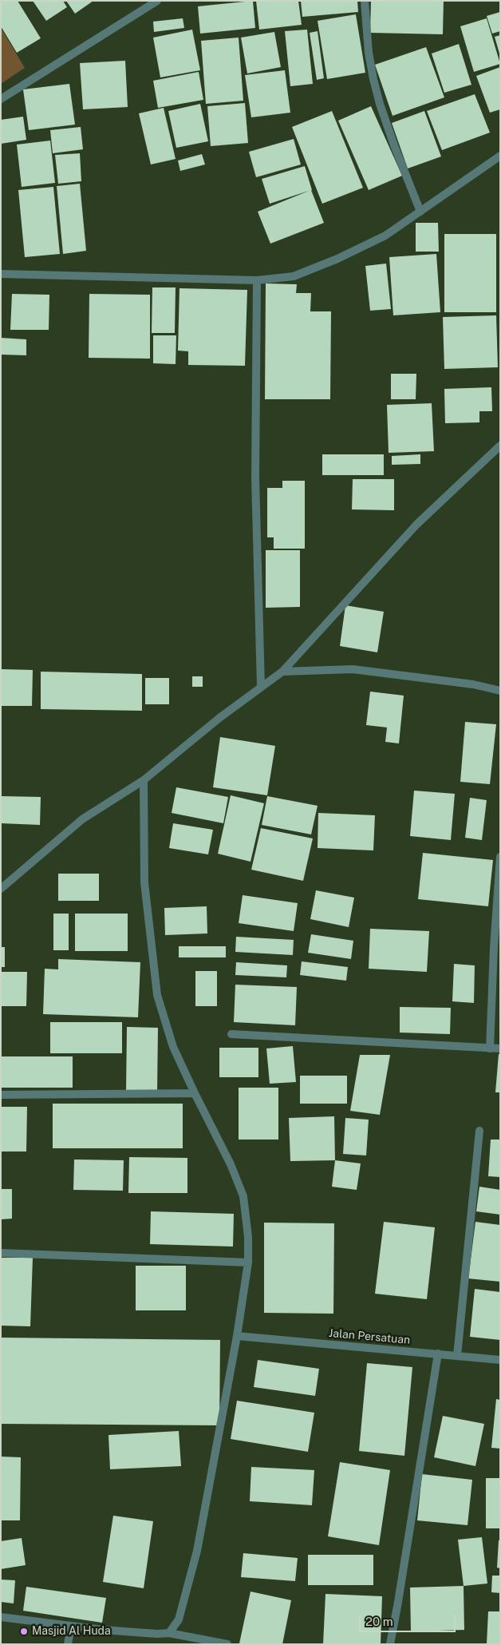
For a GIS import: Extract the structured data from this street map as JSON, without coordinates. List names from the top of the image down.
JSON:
{
  "streets": {
    "street": ["Jalan Persatuan"]
  },
  "places": ["Masjid Al Huda"],
  "scale_bar": "20 m"
}
